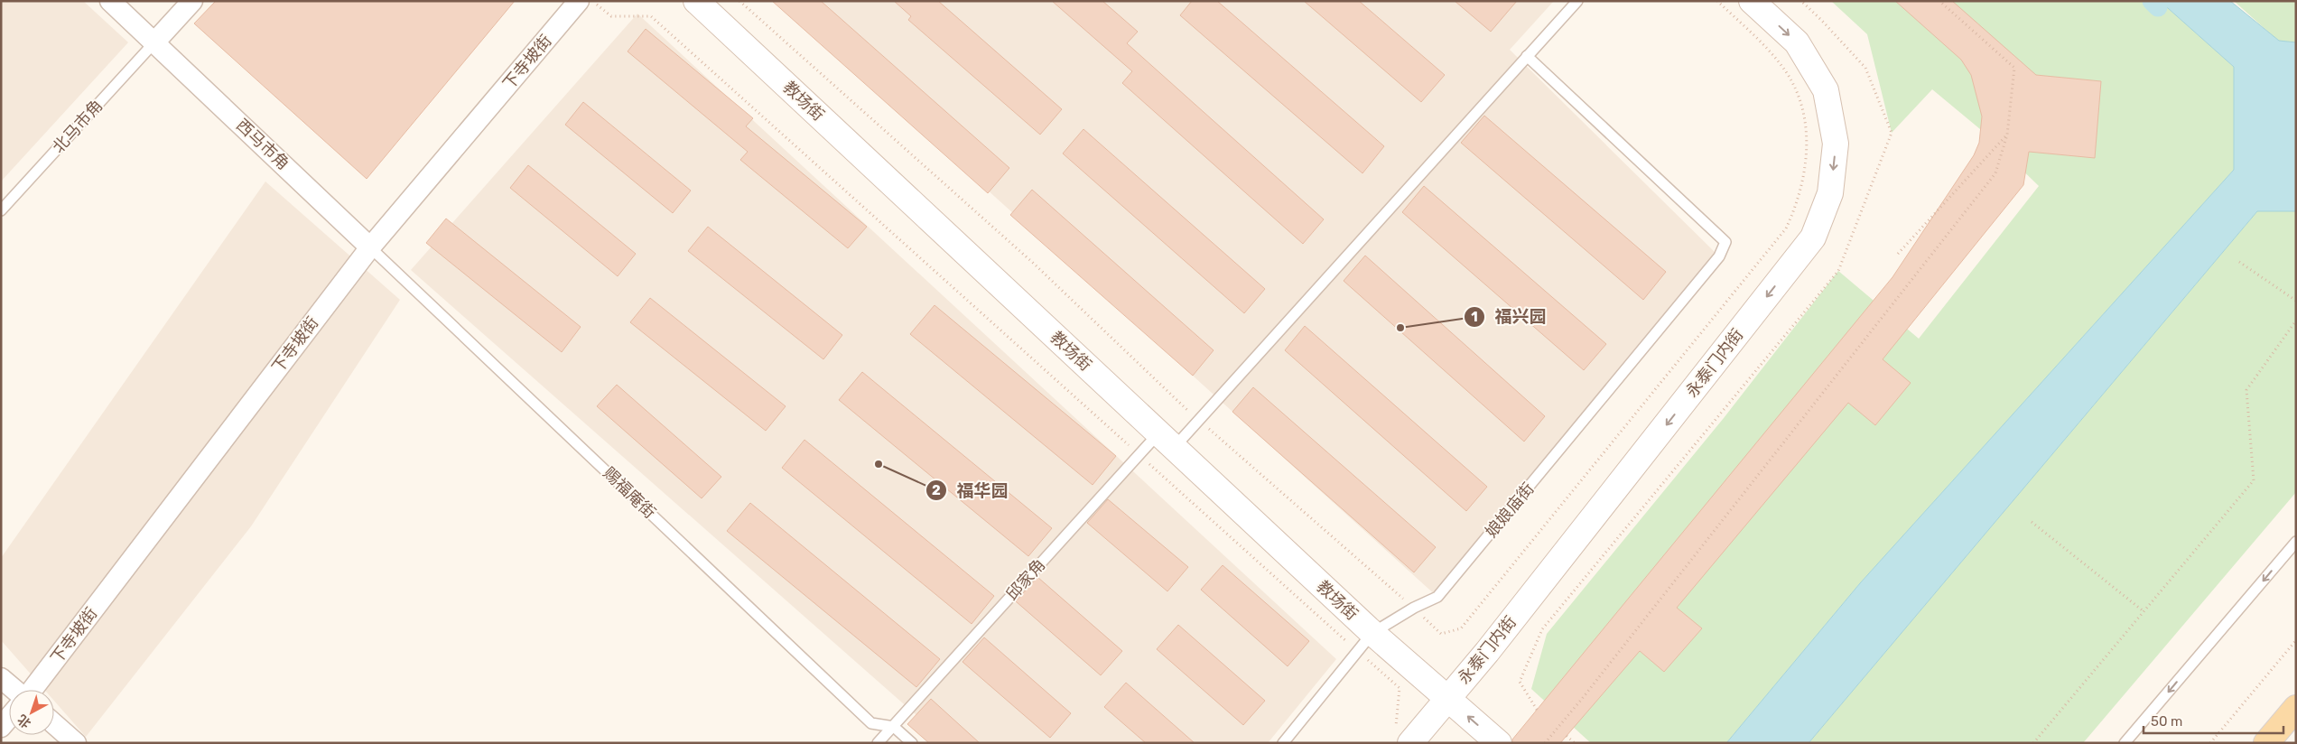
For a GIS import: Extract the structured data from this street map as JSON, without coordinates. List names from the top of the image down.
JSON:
{
  "streets": {
    "street": [
      "下寺坡街",
      "教场街",
      "西马市角",
      "永泰门内街"
    ],
    "lane": [
      "北马市角",
      "赐福庵街",
      "娘娘庙街",
      "邱家角"
    ]
  },
  "crossings": [
    ["下寺坡街", "西马市角"],
    ["下寺坡街", "赐福庵街"],
    ["教场街", "永泰门内街"],
    ["教场街", "娘娘庙街"],
    ["教场街", "邱家角"],
    ["北马市角", "西马市角"],
    ["西马市角", "赐福庵街"],
    ["赐福庵街", "邱家角"],
    ["娘娘庙街", "邱家角"]
  ],
  "one_way": ["永泰门内街"],
  "places": ["福兴园", "福华园"],
  "scale_bar": "50 m",
  "north": "bottom left"
}
